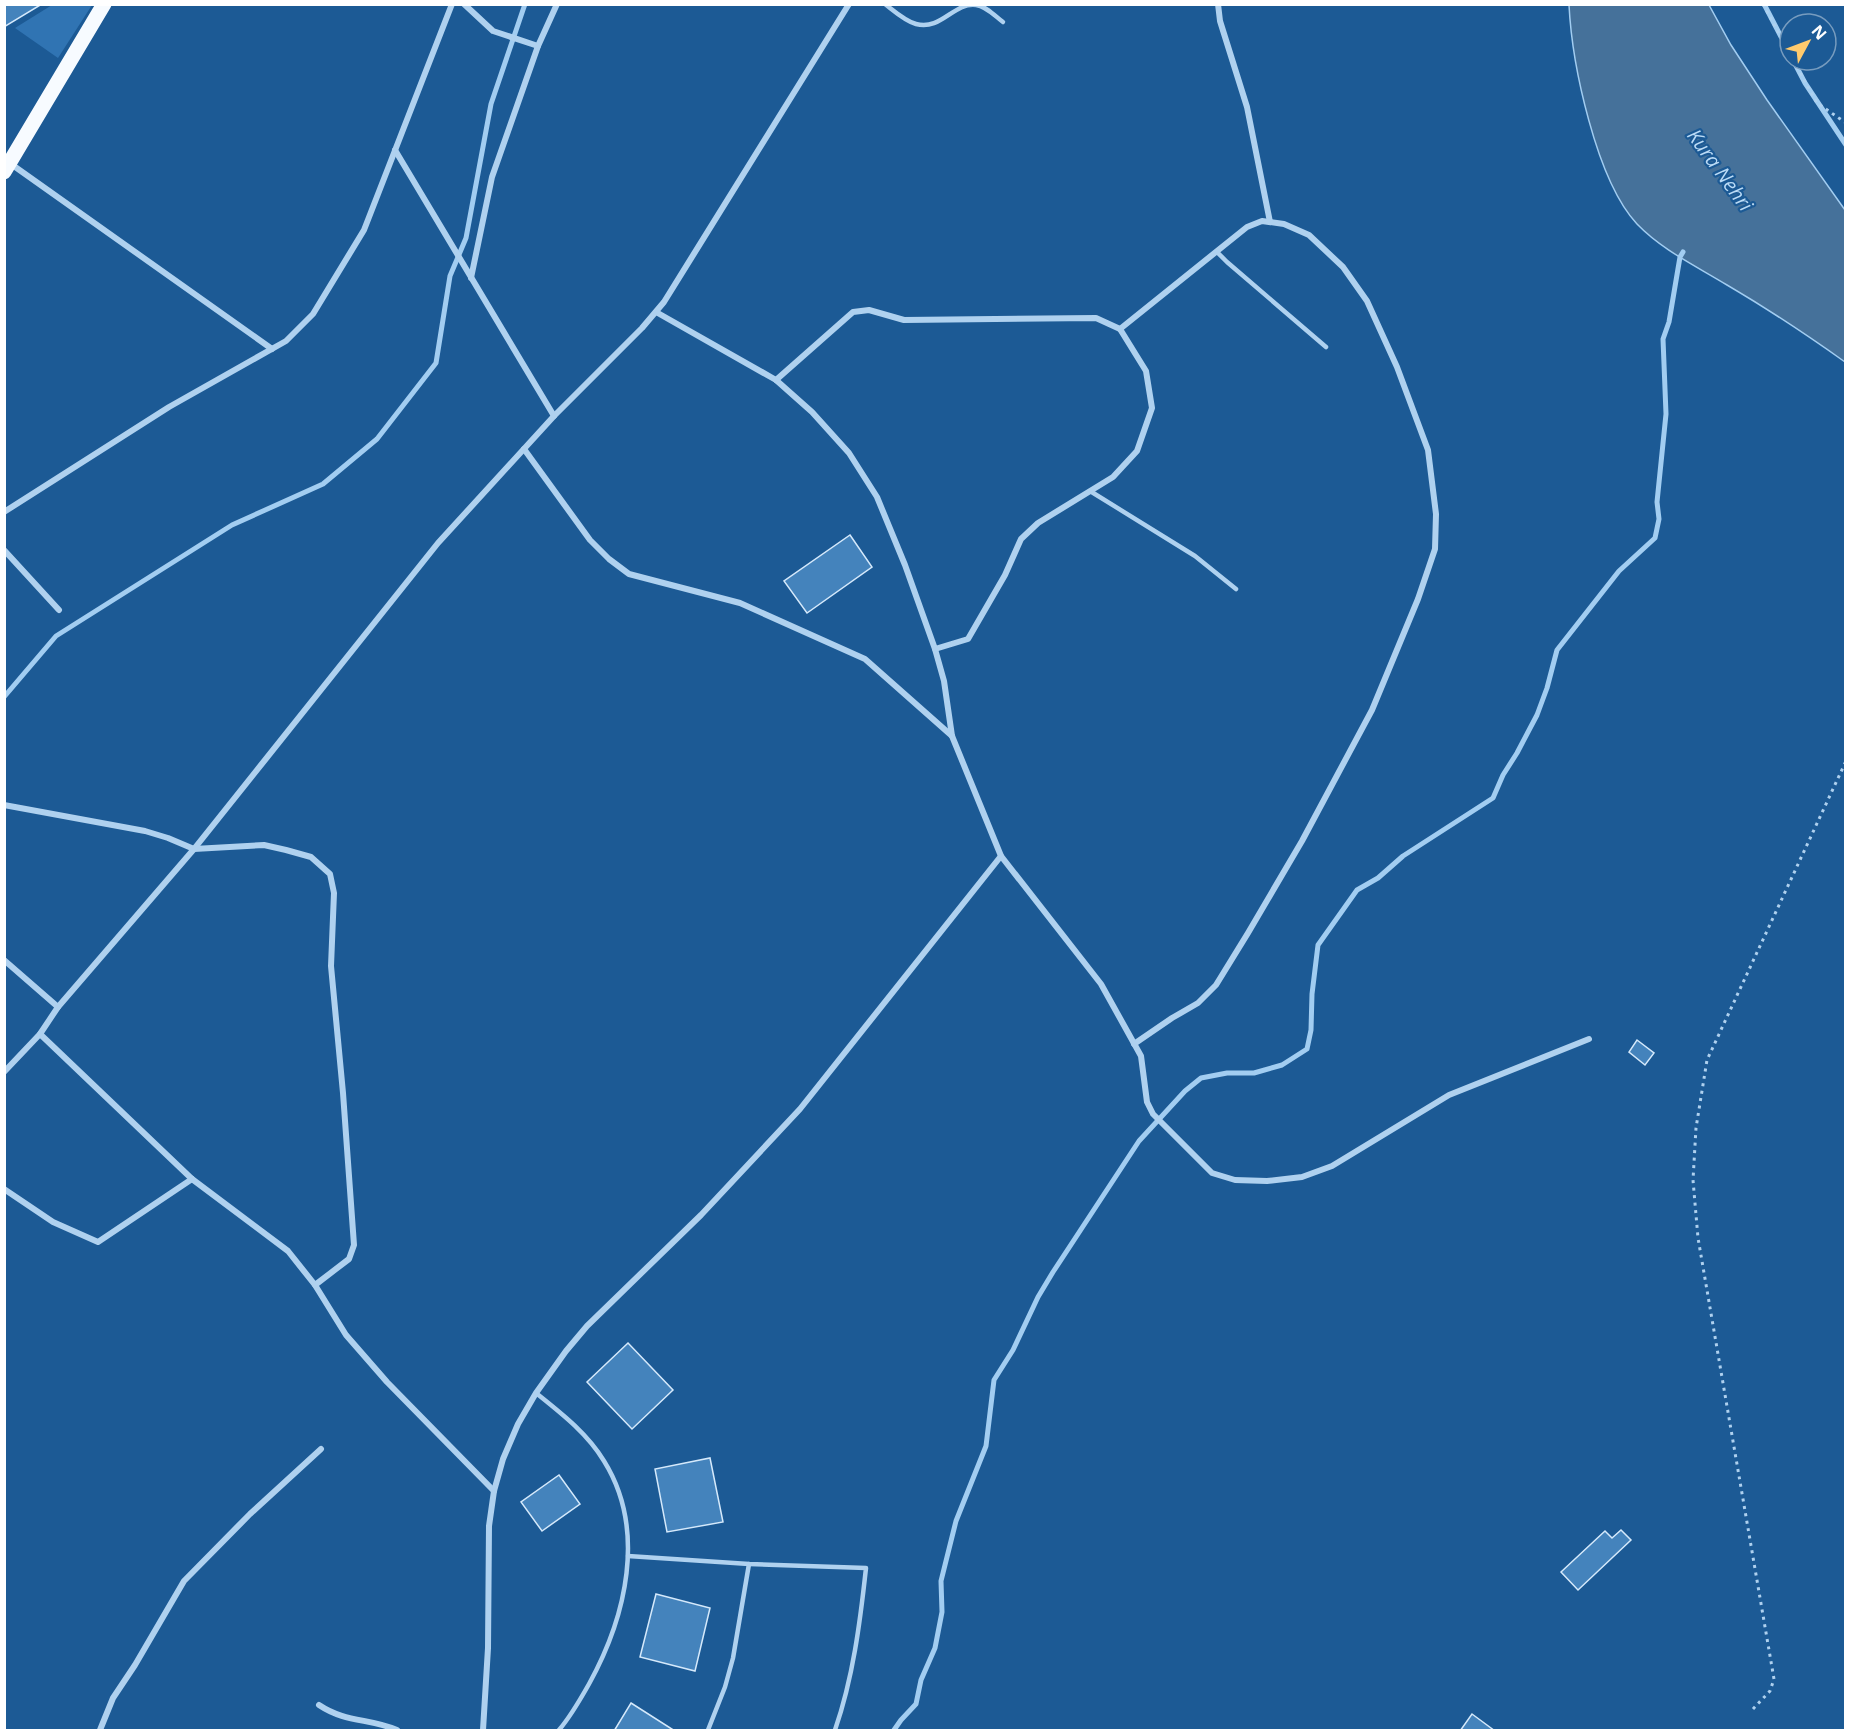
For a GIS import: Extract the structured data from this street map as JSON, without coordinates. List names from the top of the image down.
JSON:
{
  "water": ["Kura Nehri"],
  "north": "top right"
}
